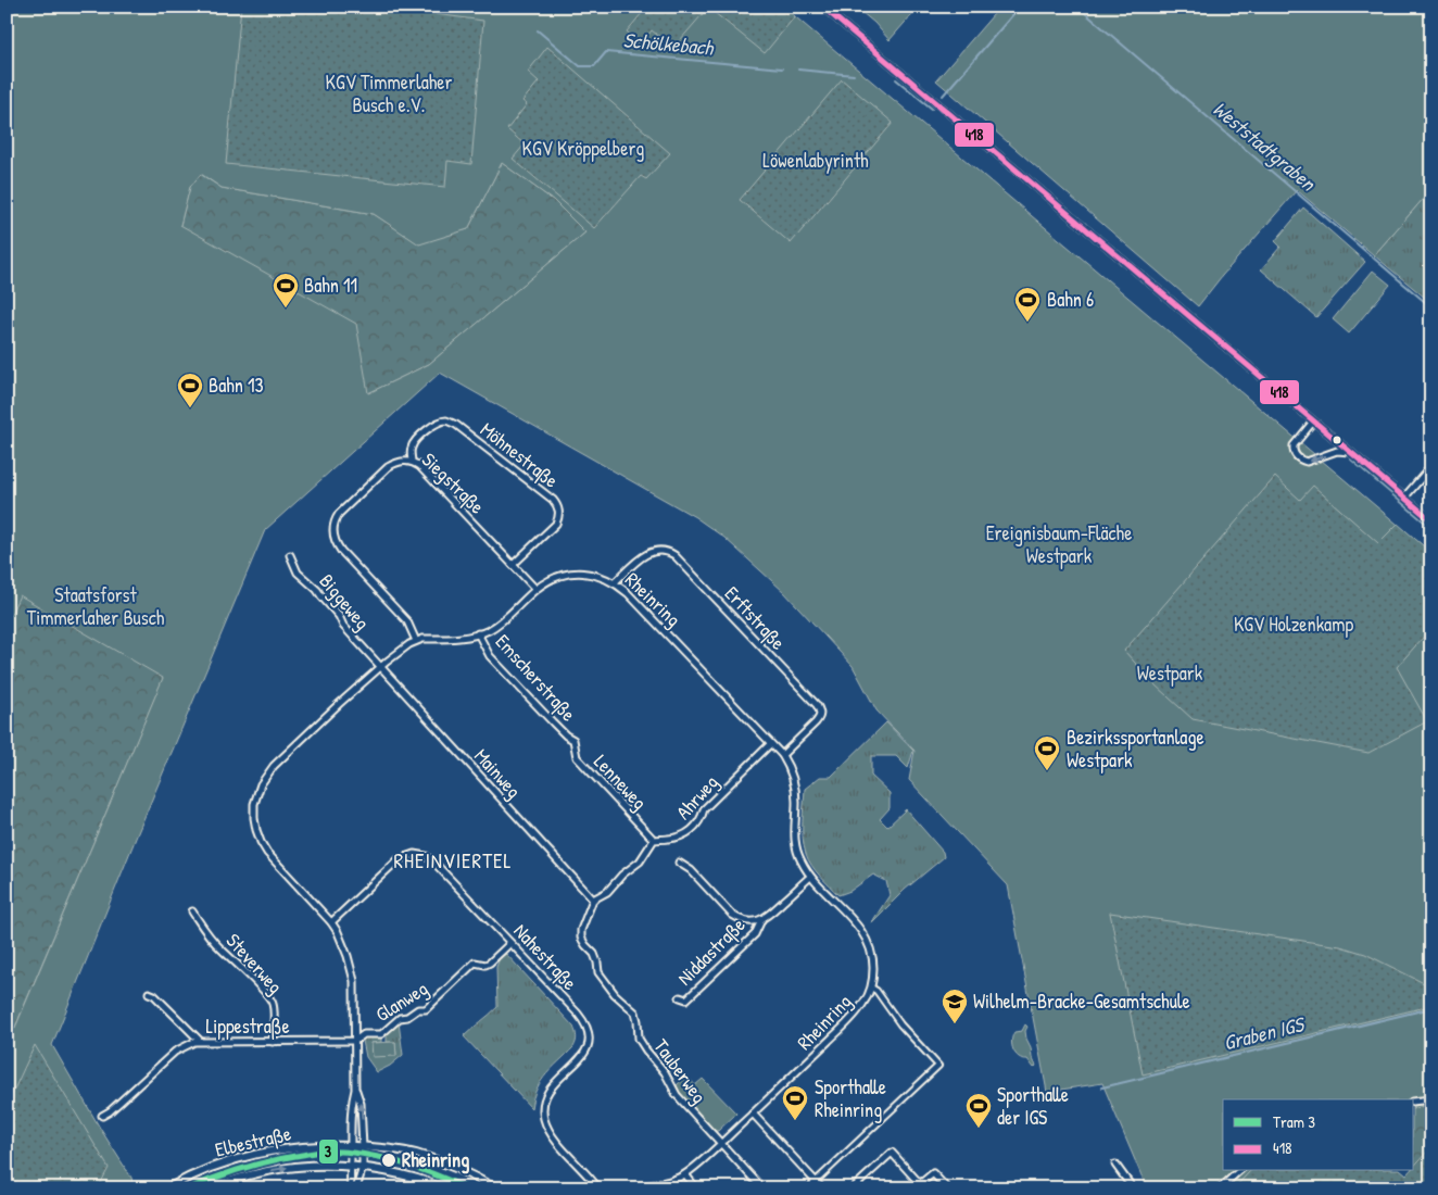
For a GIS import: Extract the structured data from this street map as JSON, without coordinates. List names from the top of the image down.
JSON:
{
  "streets": {
    "street": [
      "Möhnestraße",
      "Siegstraße",
      "Rheinring",
      "Biggeweg",
      "Erftstraße",
      "Emscherstraße",
      "Mainweg",
      "Lenneweg",
      "Ahrweg",
      "Niddastraße",
      "Nahestraße",
      "Steverweg",
      "Glanweg",
      "Lippestraße",
      "Tauberweg",
      "Elbestraße"
    ]
  },
  "crossings": [
    ["Möhnestraße", "Siegstraße"],
    ["Siegstraße", "Rheinring"],
    ["Rheinring", "Biggeweg"],
    ["Rheinring", "Erftstraße"],
    ["Rheinring", "Emscherstraße"],
    ["Rheinring", "Mainweg"],
    ["Rheinring", "Ahrweg"],
    ["Rheinring", "Niddastraße"],
    ["Rheinring", "Nahestraße"],
    ["Rheinring", "Glanweg"],
    ["Rheinring", "Lippestraße"],
    ["Rheinring", "Tauberweg"],
    ["Rheinring", "Elbestraße"],
    ["Biggeweg", "Mainweg"],
    ["Emscherstraße", "Lenneweg"],
    ["Mainweg", "Tauberweg"],
    ["Lenneweg", "Ahrweg"],
    ["Nahestraße", "Glanweg"],
    ["Steverweg", "Lippestraße"],
    ["Glanweg", "Lippestraße"]
  ],
  "districts": ["RHEINVIERTEL"],
  "water": ["Schölkebach", "Weststadtgraben", "Graben IGS"],
  "parks": [
    "KGV Timmerlaher Busch e.V.",
    "KGV Kröppelberg",
    "Löwenlabyrinth",
    "Ereignisbaum-Fläche Westpark",
    "Staatsforst Timmerlaher Busch",
    "KGV Holzenkamp",
    "Westpark"
  ],
  "places": {
    "sports": [
      "Bahn 11",
      "Bahn 6",
      "Bahn 13",
      "Bezirkssportanlage Westpark",
      "Sporthalle Rheinring",
      "Sporthalle der IGS"
    ],
    "school or university": ["Wilhelm-Bracke-Gesamtschule"],
    "other": ["Rheinring"]
  },
  "lines": ["transit line 418", "tram line 3"],
  "legend": ["Tram 3", "418"]
}
